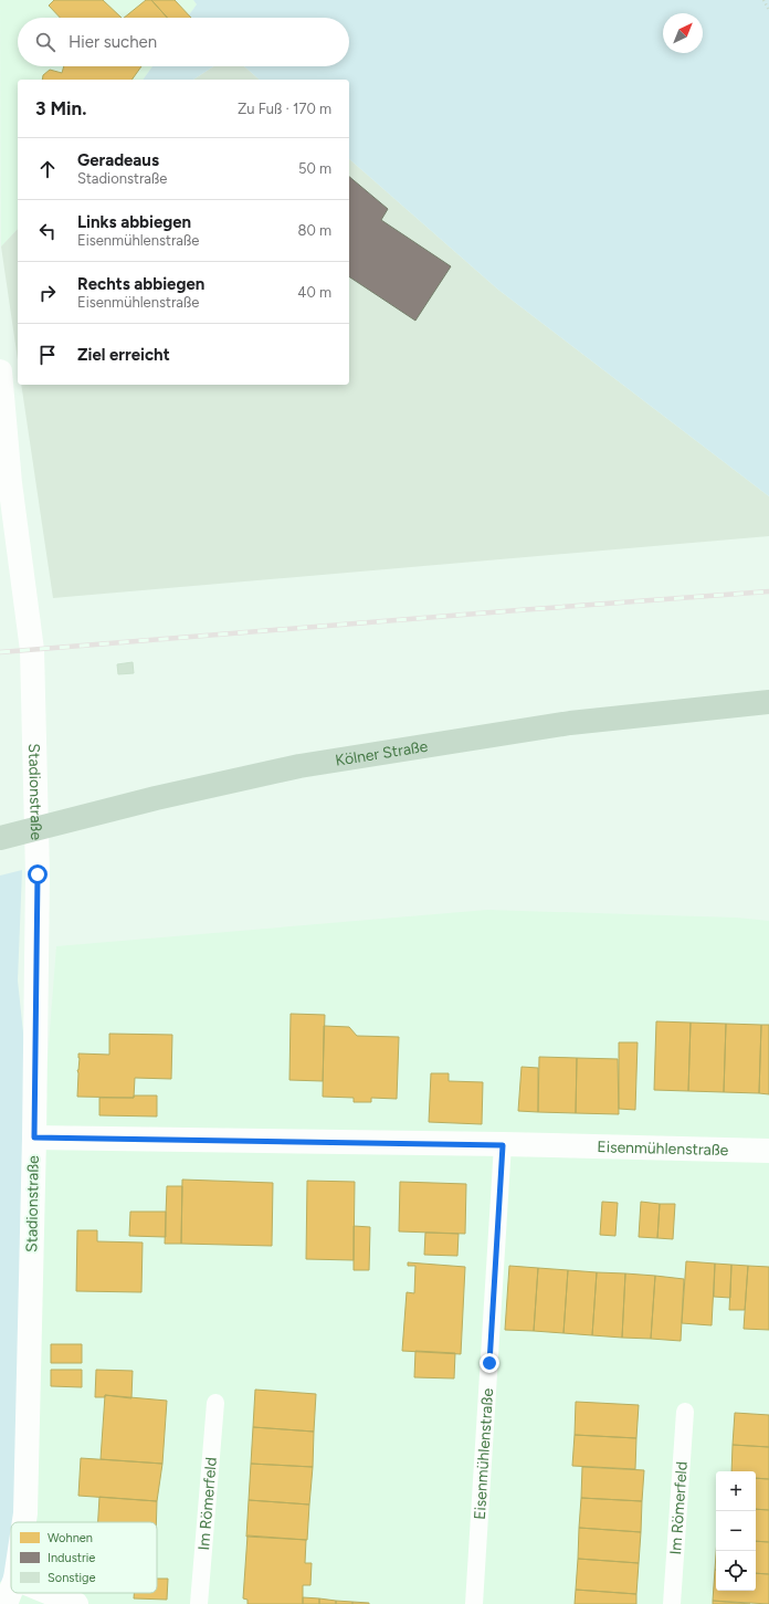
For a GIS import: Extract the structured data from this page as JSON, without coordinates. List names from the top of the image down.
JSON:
{
  "streets": {
    "main road": ["Kölner Straße"],
    "street": ["Stadionstraße", "Eisenmühlenstraße"],
    "lane": ["Im Römerfeld"]
  },
  "crossings": [
    ["Stadionstraße", "Eisenmühlenstraße"]
  ],
  "legend": ["Wohnen", "Industrie", "Sonstige"],
  "north": "top right",
  "page": {
    "search": "Hier suchen",
    "heading": ["3 Min.", "Zu Fuß · 170 m"],
    "list": [
      ["Geradeaus", "Stadionstraße", "50 m"],
      ["Links abbiegen", "Eisenmühlenstraße", "80 m"],
      ["Rechts abbiegen", "Eisenmühlenstraße", "40 m"],
      "Ziel erreicht"
    ],
    "map_buttons": ["+", "−"]
  }
}
